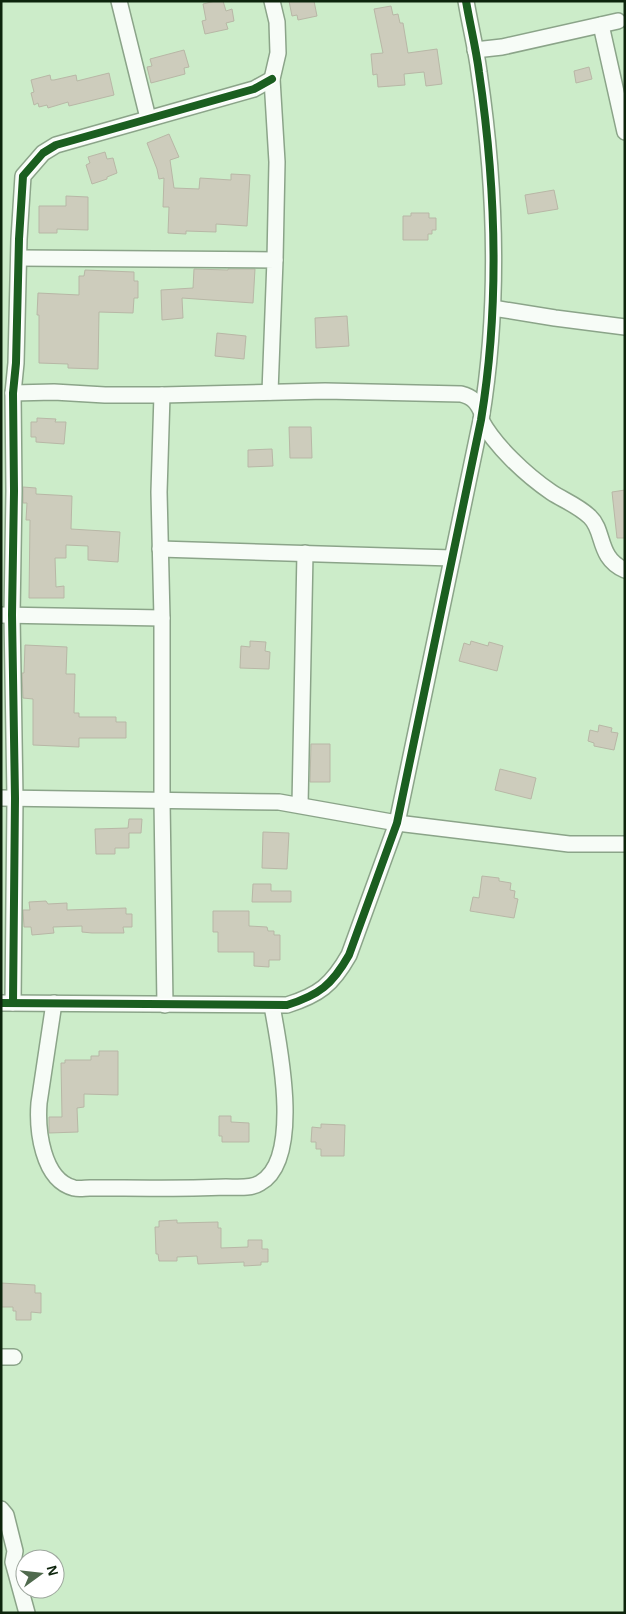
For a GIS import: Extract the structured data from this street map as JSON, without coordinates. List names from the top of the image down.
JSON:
{
  "north": "right"
}
